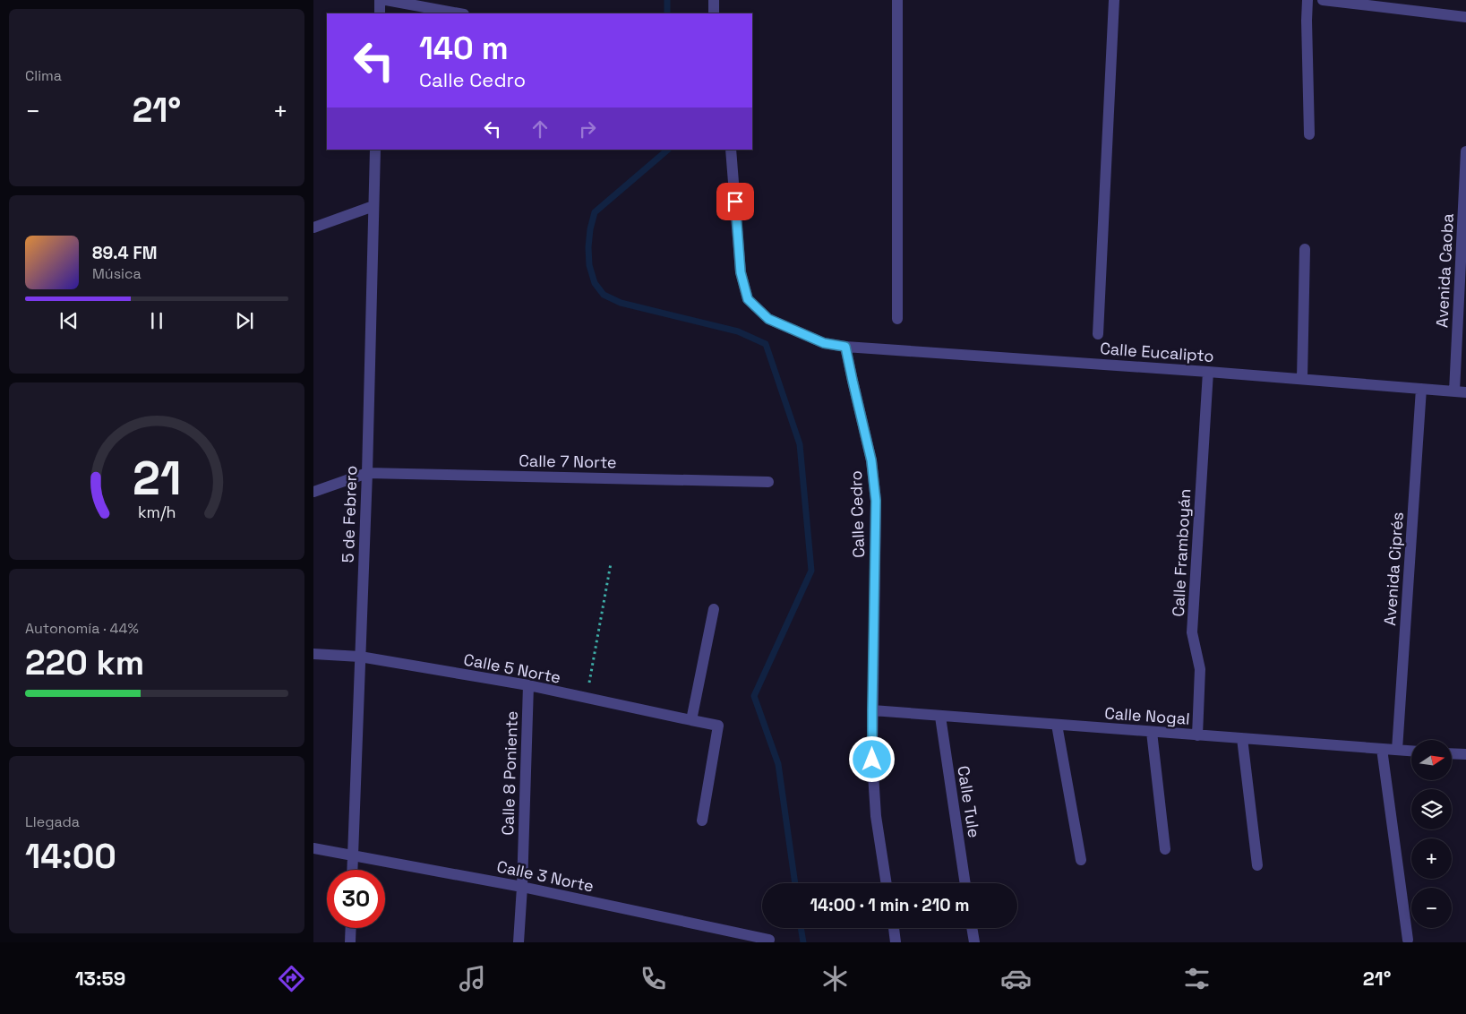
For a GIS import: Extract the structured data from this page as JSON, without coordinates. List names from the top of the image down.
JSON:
{
  "streets": {
    "street": [
      "Avenida Caoba",
      "Calle Eucalipto",
      "Calle 7 Norte",
      "5 de Febrero",
      "Calle Cedro",
      "Calle Framboyán",
      "Avenida Ciprés",
      "Calle 5 Norte",
      "Calle Nogal",
      "Calle 8 Poniente",
      "Calle Tule",
      "Calle 3 Norte"
    ]
  },
  "crossings": [
    ["Avenida Caoba", "Calle Eucalipto"],
    ["Calle Eucalipto", "Calle Cedro"],
    ["Calle Eucalipto", "Calle Framboyán"],
    ["Calle Eucalipto", "Avenida Ciprés"],
    ["Calle 7 Norte", "5 de Febrero"],
    ["5 de Febrero", "Calle 5 Norte"],
    ["5 de Febrero", "Calle 3 Norte"],
    ["Calle Cedro", "Calle Nogal"],
    ["Calle Framboyán", "Calle Nogal"],
    ["Avenida Ciprés", "Calle Nogal"],
    ["Calle 5 Norte", "Calle 8 Poniente"],
    ["Calle Nogal", "Calle Tule"],
    ["Calle 8 Poniente", "Calle 3 Norte"]
  ],
  "north": "right",
  "page": {
    "tile": [
      "Clima",
      ["Autonomía · 44%", "220 km"],
      ["Llegada", "14:00"]
    ],
    "turn": ["140 m", "Calle Cedro"],
    "heat": ["−", "21°", "+"],
    "song": ["89.4 FM", "Música"],
    "map_buttons": ["+", "−"],
    "limit": "30",
    "trip": "14:00 · 1 min · 210 m",
    "tabs": ["13:59", "21°"],
    "gauge": ["21", "km/h"]
  }
}
